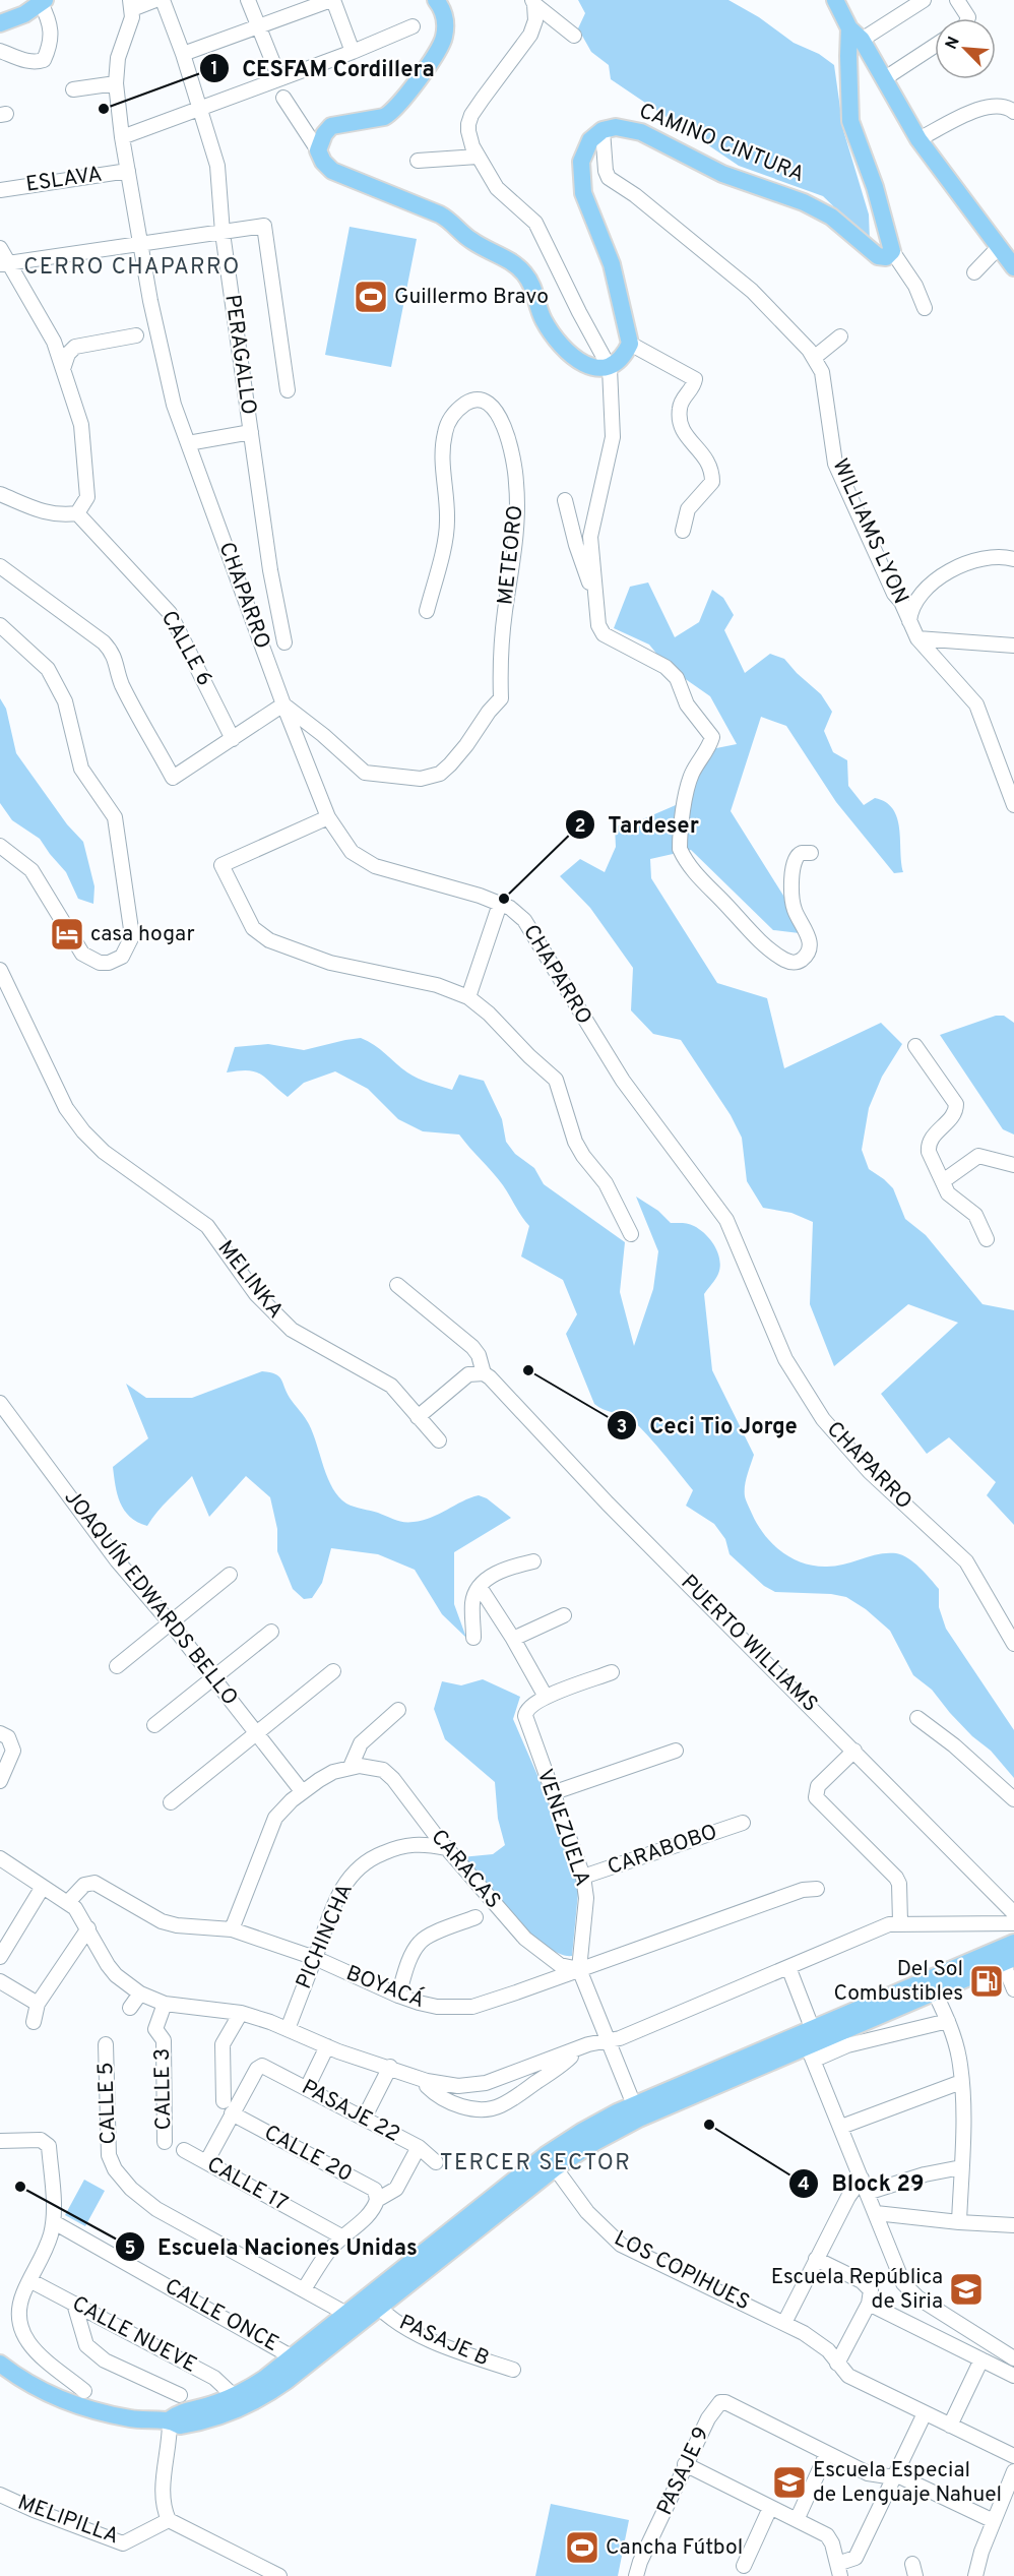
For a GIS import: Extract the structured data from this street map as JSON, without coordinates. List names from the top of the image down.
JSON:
{
  "streets": {
    "main road": ["CAMINO CINTURA"],
    "street": [
      "ESLAVA",
      "PERAGALLO",
      "WILLIAMS LYON",
      "METEORO",
      "CHAPARRO",
      "CALLE 6",
      "MELINKA",
      "JOAQUÍN EDWARDS BELLO",
      "PUERTO WILLIAMS",
      "VENEZUELA",
      "CARABOBO",
      "CARACAS",
      "PICHINCHA",
      "BOYACÁ",
      "CALLE 3",
      "CALLE 5",
      "PASAJE 22",
      "CALLE 20",
      "CALLE 17",
      "LOS COPIHUES",
      "CALLE ONCE",
      "CALLE NUEVE",
      "PASAJE B",
      "PASAJE 9",
      "MELIPILLA"
    ]
  },
  "crossings": [
    ["CAMINO CINTURA", "WILLIAMS LYON"],
    ["ESLAVA", "CHAPARRO"],
    ["METEORO", "CHAPARRO"],
    ["VENEZUELA", "CARABOBO"],
    ["VENEZUELA", "CARACAS"],
    ["VENEZUELA", "BOYACÁ"],
    ["CARACAS", "PICHINCHA"],
    ["CARACAS", "BOYACÁ"],
    ["PICHINCHA", "BOYACÁ"],
    ["PASAJE 22", "CALLE 20"]
  ],
  "districts": ["CERRO CHAPARRO", "TERCER SECTOR"],
  "places": {
    "other": [
      "CESFAM Cordillera",
      "Tardeser",
      "Ceci Tio Jorge",
      "Block 29",
      "Escuela Naciones Unidas"
    ],
    "sports": ["Guillermo Bravo", "Cancha Fútbol"],
    "hotel": ["casa hogar"],
    "fuel station": ["Del Sol Combustibles"],
    "school or university": ["Escuela República de Siria", "Escuela Especial de Lenguaje Nahuel"]
  },
  "north": "top left"
}
